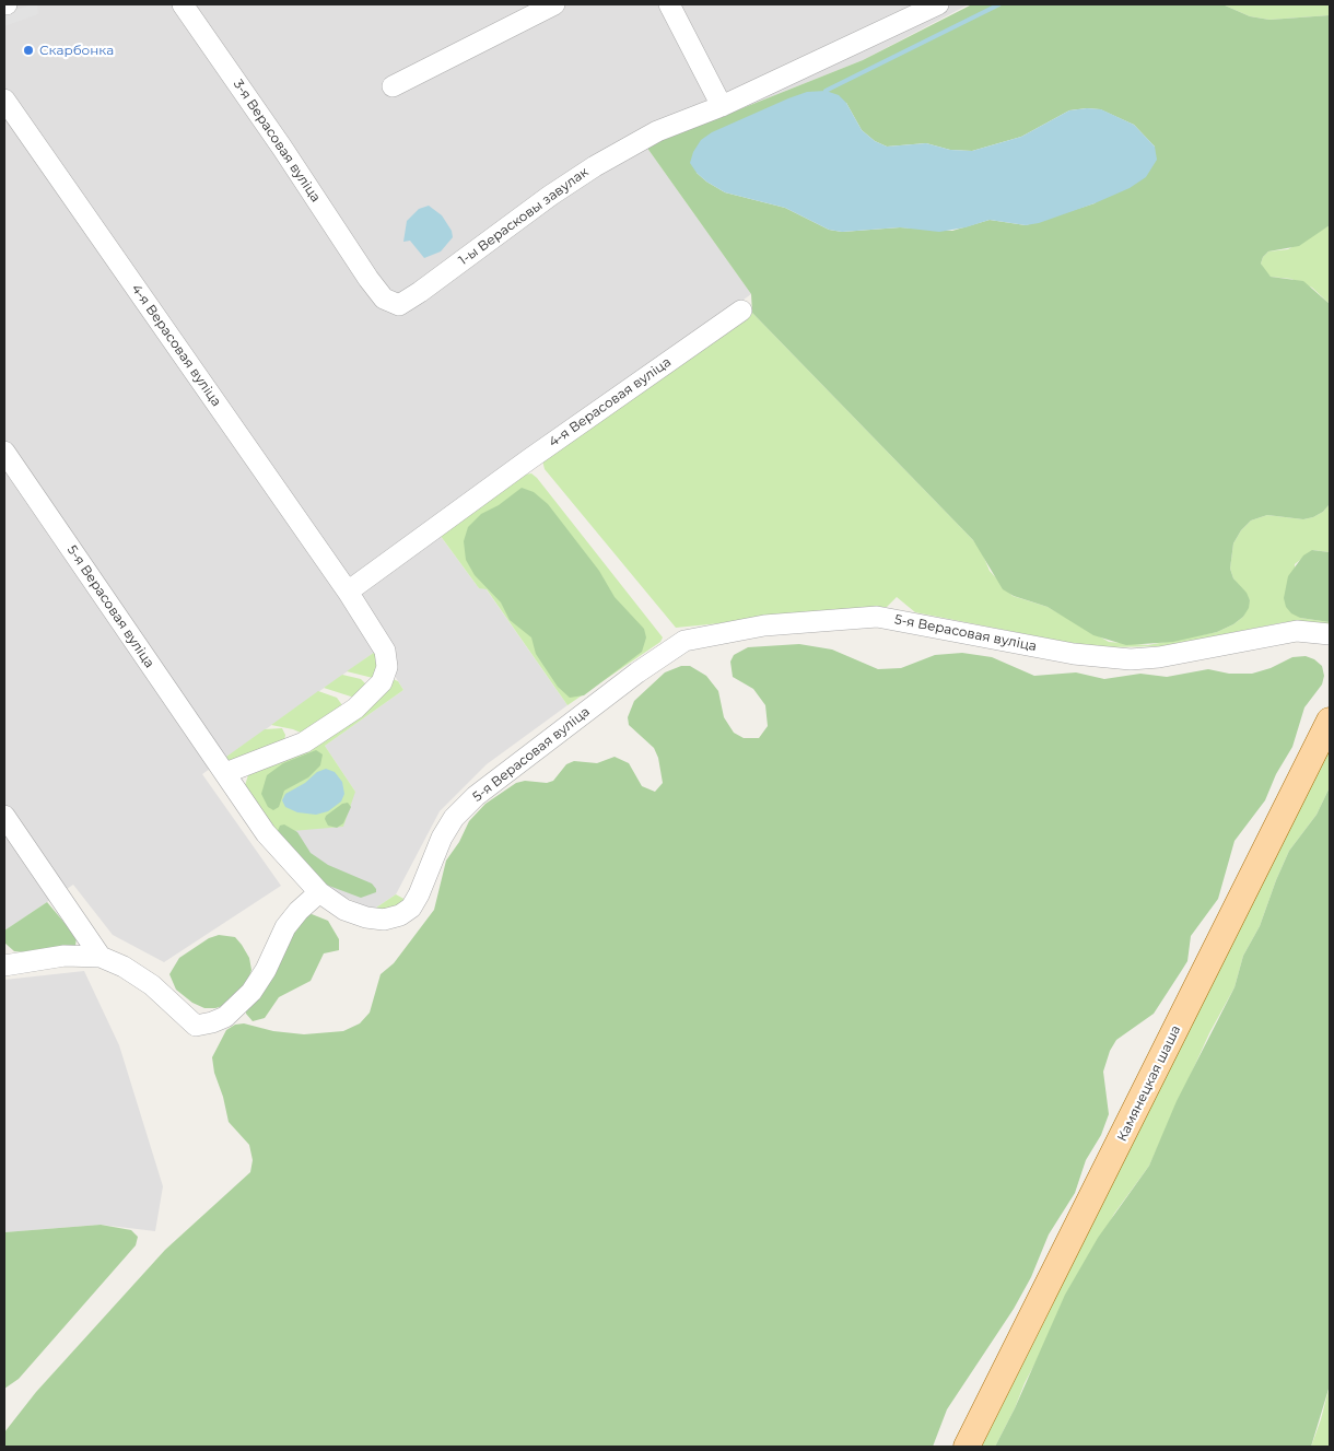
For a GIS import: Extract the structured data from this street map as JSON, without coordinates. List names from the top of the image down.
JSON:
{
  "streets": {
    "main road": ["Камянецкая шаша"],
    "street": [
      "3-я Верасовая вуліца",
      "1-ы Верасковы завулак",
      "4-я Верасовая вуліца",
      "5-я Верасовая вуліца"
    ]
  },
  "crossings": [
    ["3-я Верасовая вуліца", "1-ы Верасковы завулак"],
    ["4-я Верасовая вуліца", "5-я Верасовая вуліца"]
  ],
  "places": ["Скарбонка"]
}
